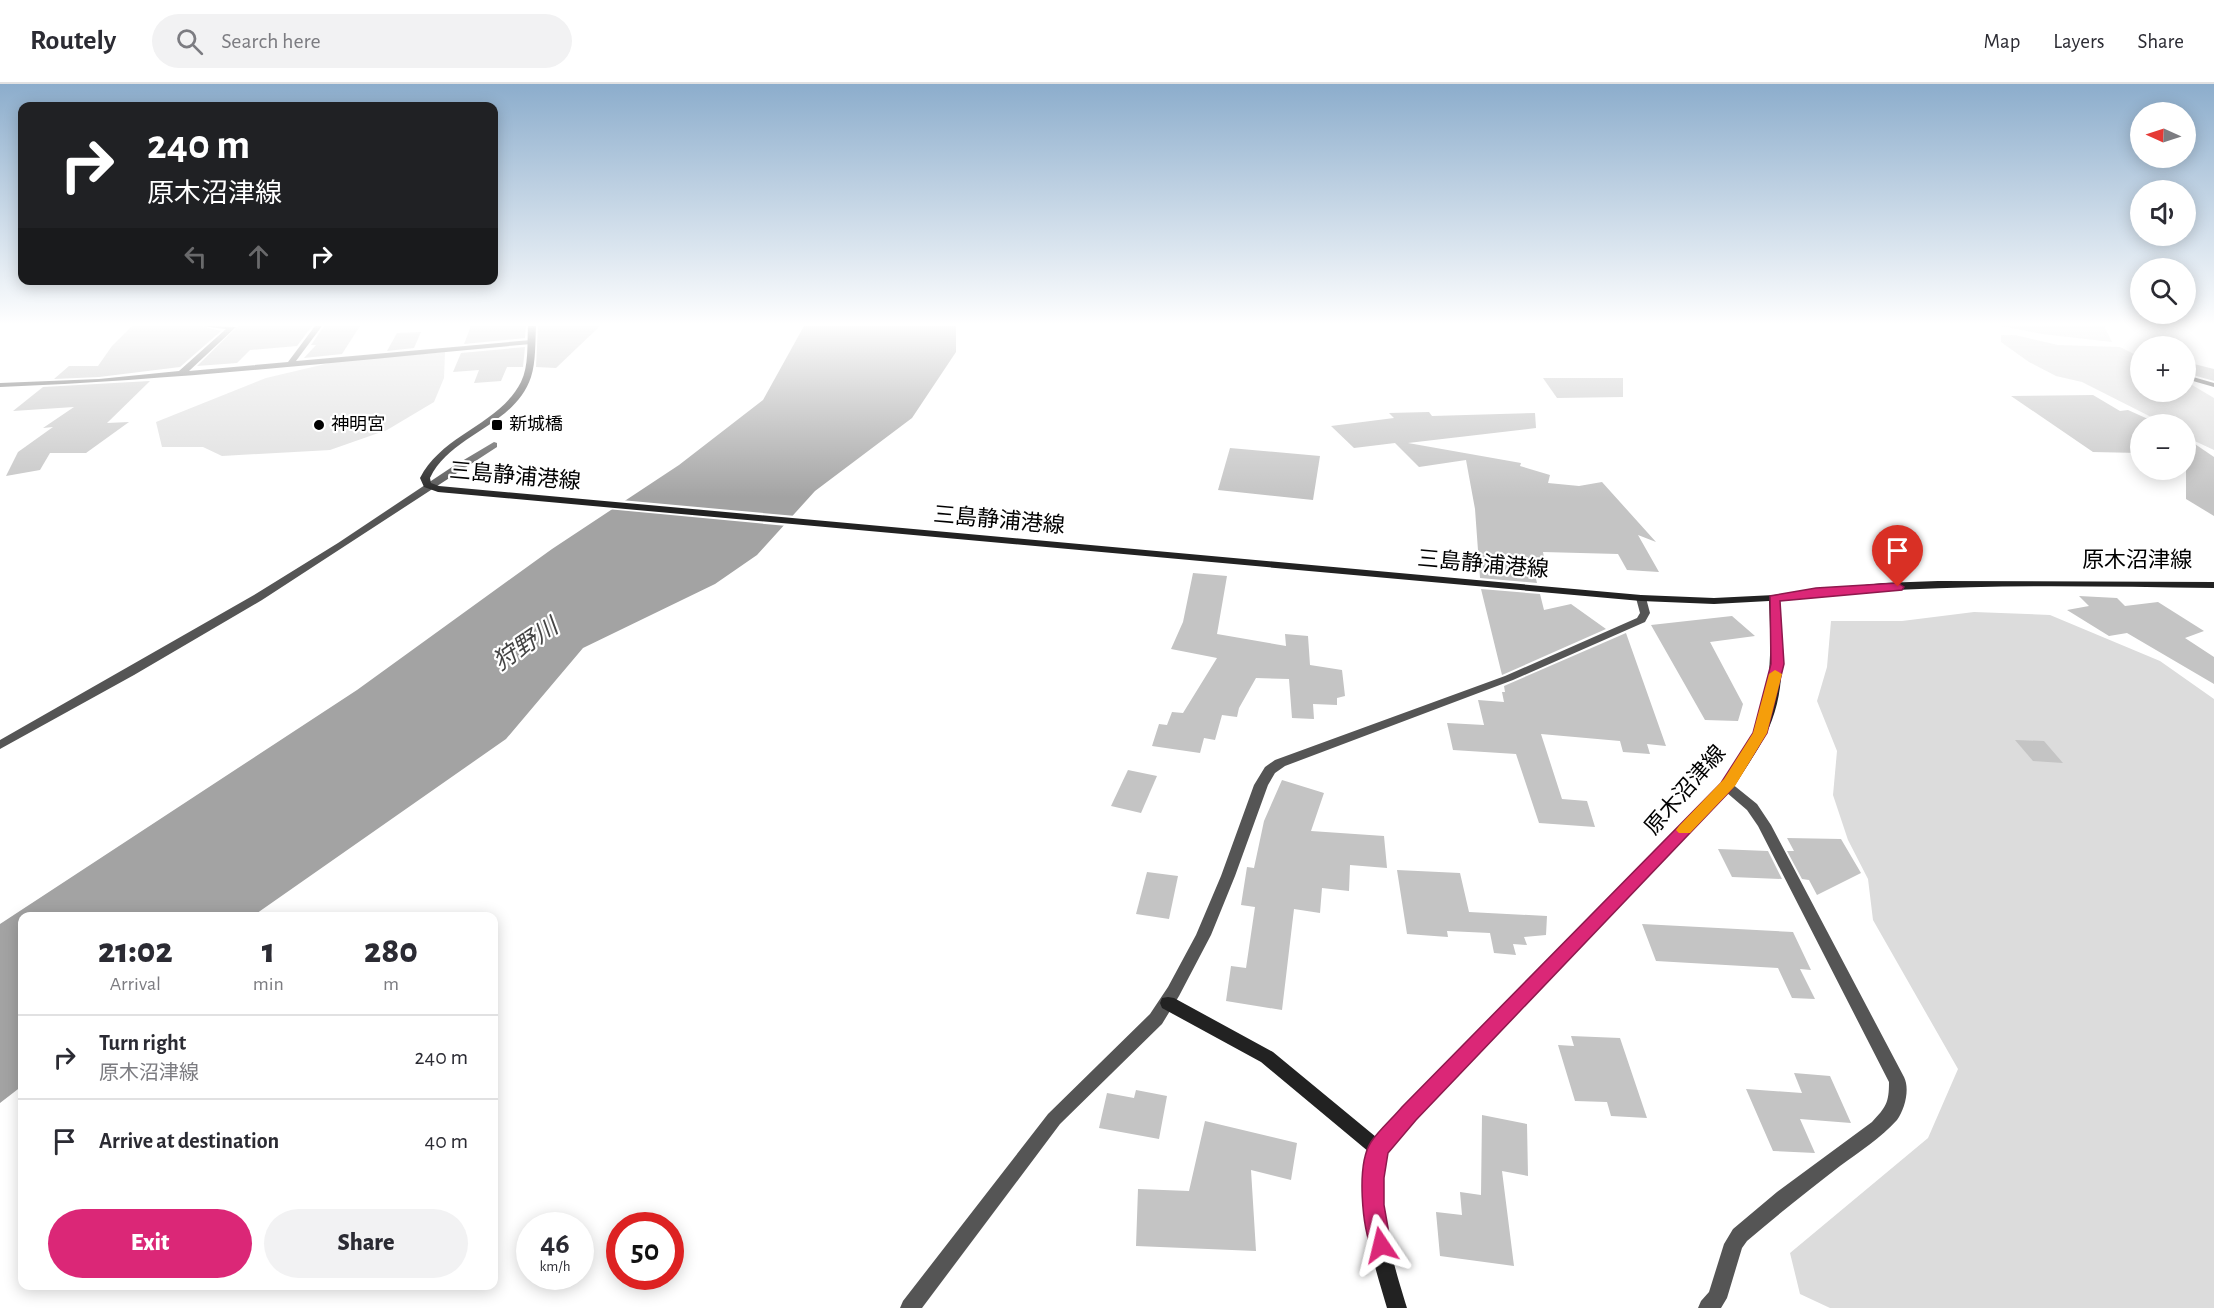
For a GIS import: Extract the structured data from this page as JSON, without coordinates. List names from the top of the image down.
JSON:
{
  "streets": {
    "main road": ["三島静浦港線", "原木沼津線"]
  },
  "crossings": [
    ["三島静浦港線", "原木沼津線"]
  ],
  "water": ["狩野川"],
  "places": {
    "other": ["神明宮"],
    "transit": ["新城橋"]
  },
  "north": "left",
  "page": {
    "header": "Routely",
    "search": "Search here",
    "nav": ["Map", "Layers", "Share"],
    "map_buttons": ["+", "−"],
    "turn": ["240 m", "原木沼津線"],
    "eta": [
      "21:02",
      "Arrival",
      "1",
      "min",
      "280",
      "m"
    ],
    "list": [
      {
        "name": "Turn right",
        "note": "原木沼津線",
        "value": "240 m"
      },
      {
        "name": "Arrive at destination",
        "value": "40 m"
      }
    ],
    "buttons": ["Exit", "Share"],
    "speed": "46 km/h",
    "limit": "50"
  }
}
